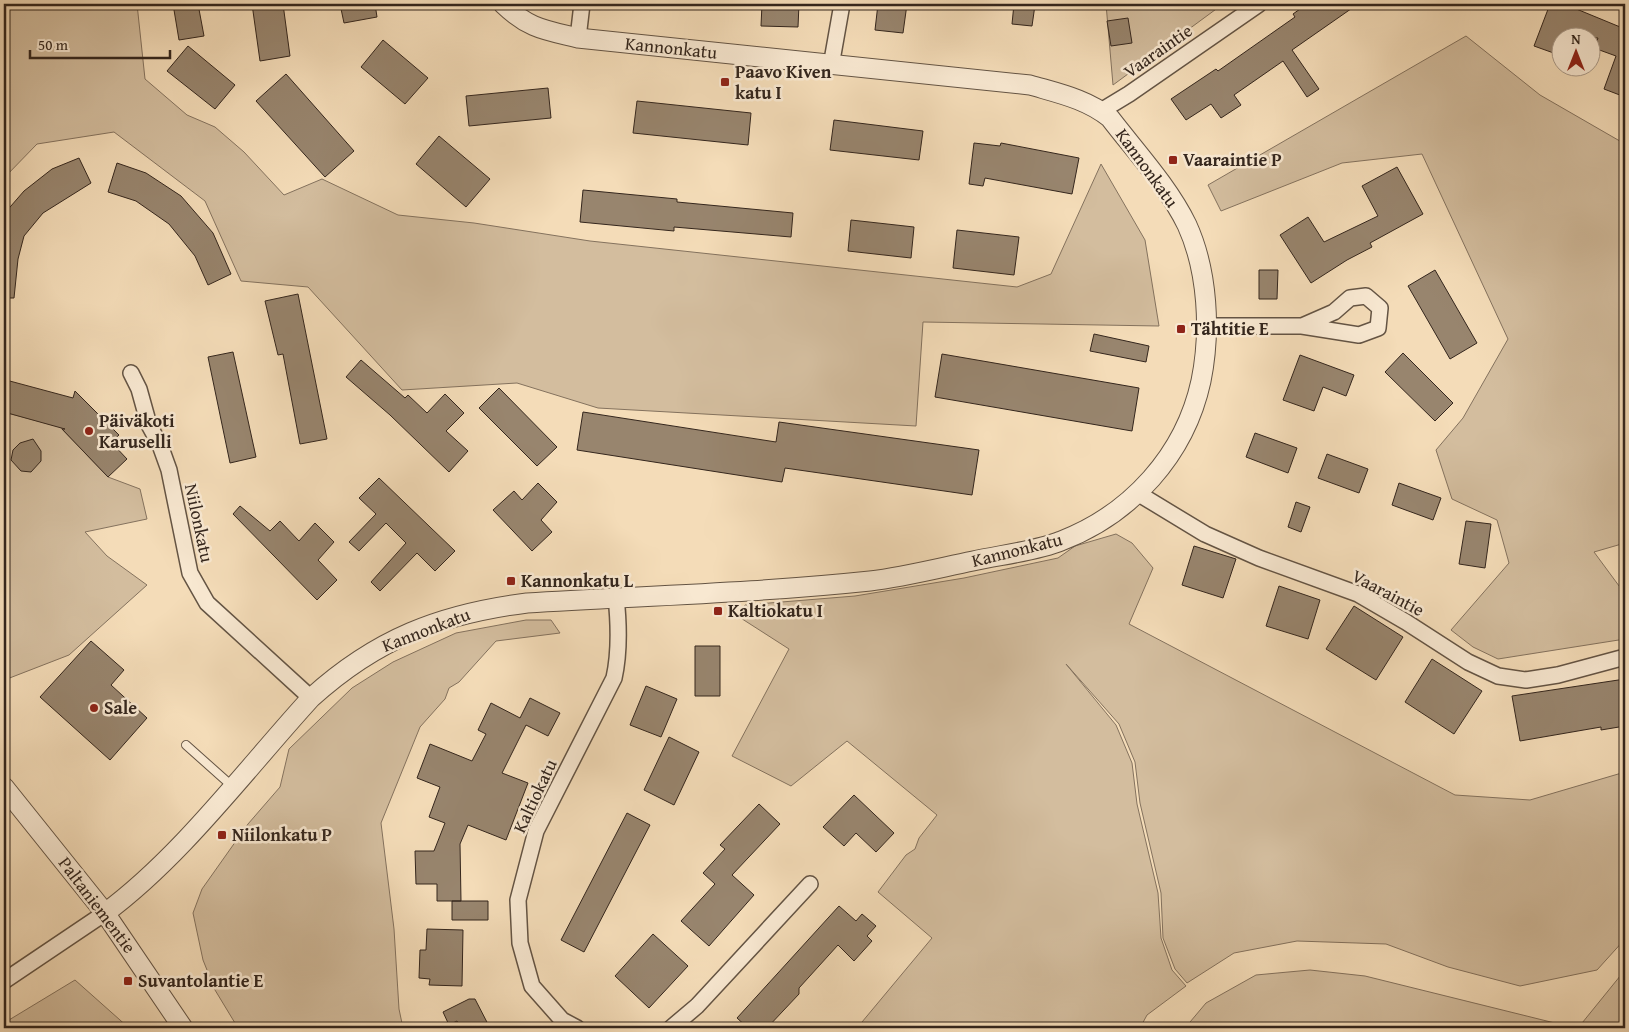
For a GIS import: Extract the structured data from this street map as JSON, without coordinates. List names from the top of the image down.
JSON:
{
  "streets": {
    "street": [
      "Kannonkatu",
      "Vaaraintie",
      "Niilonkatu",
      "Kaltiokatu",
      "Paltaniementie"
    ]
  },
  "crossings": [
    ["Kannonkatu", "Vaaraintie"],
    ["Kannonkatu", "Niilonkatu"],
    ["Kannonkatu", "Kaltiokatu"],
    ["Kannonkatu", "Paltaniementie"]
  ],
  "places": {
    "transit": [
      "Paavo Kiven katu I",
      "Vaaraintie P",
      "Tähtitie E",
      "Kannonkatu L",
      "Kaltiokatu I",
      "Niilonkatu P",
      "Suvantolantie E"
    ],
    "other": ["Päiväkoti Karuselli", "Sale"]
  },
  "scale_bar": "50 m",
  "north": "top"
}
